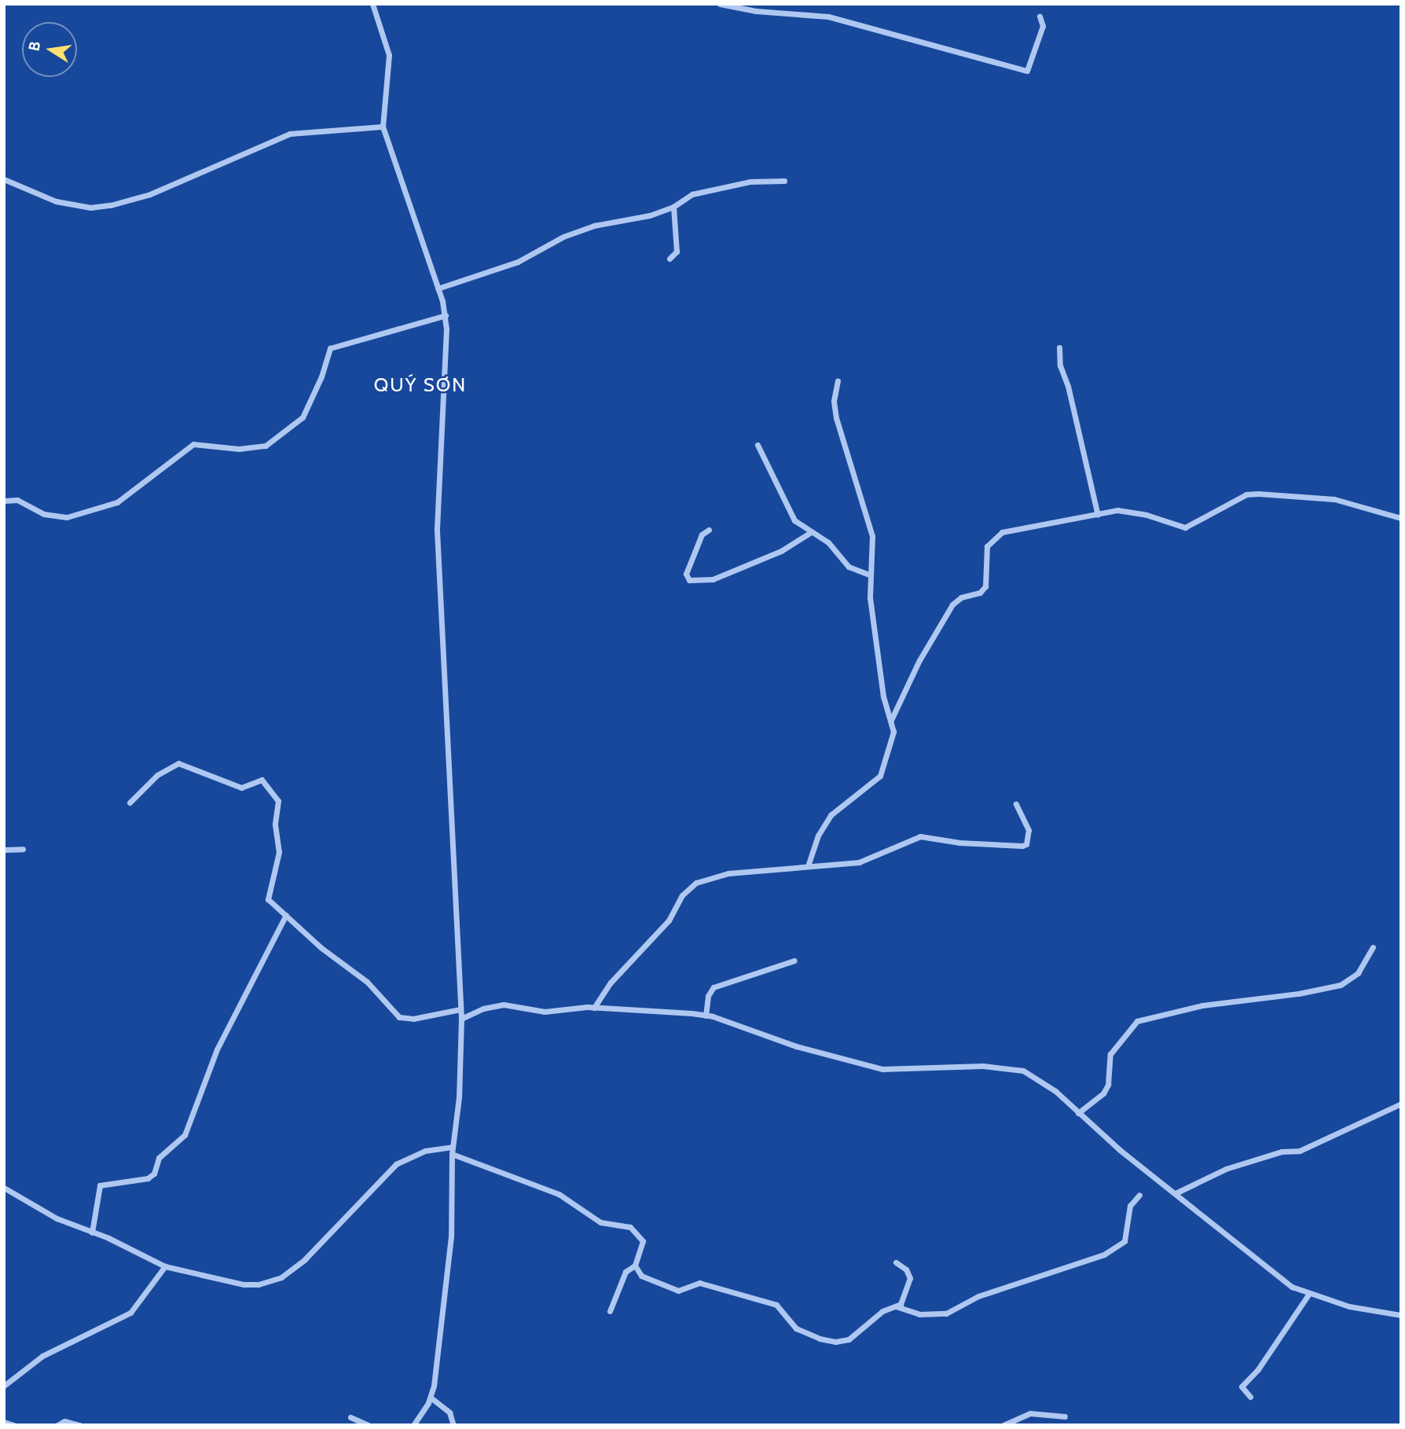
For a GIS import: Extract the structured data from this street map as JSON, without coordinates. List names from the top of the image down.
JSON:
{
  "districts": ["QUÝ SƠN"],
  "north": "left"
}
